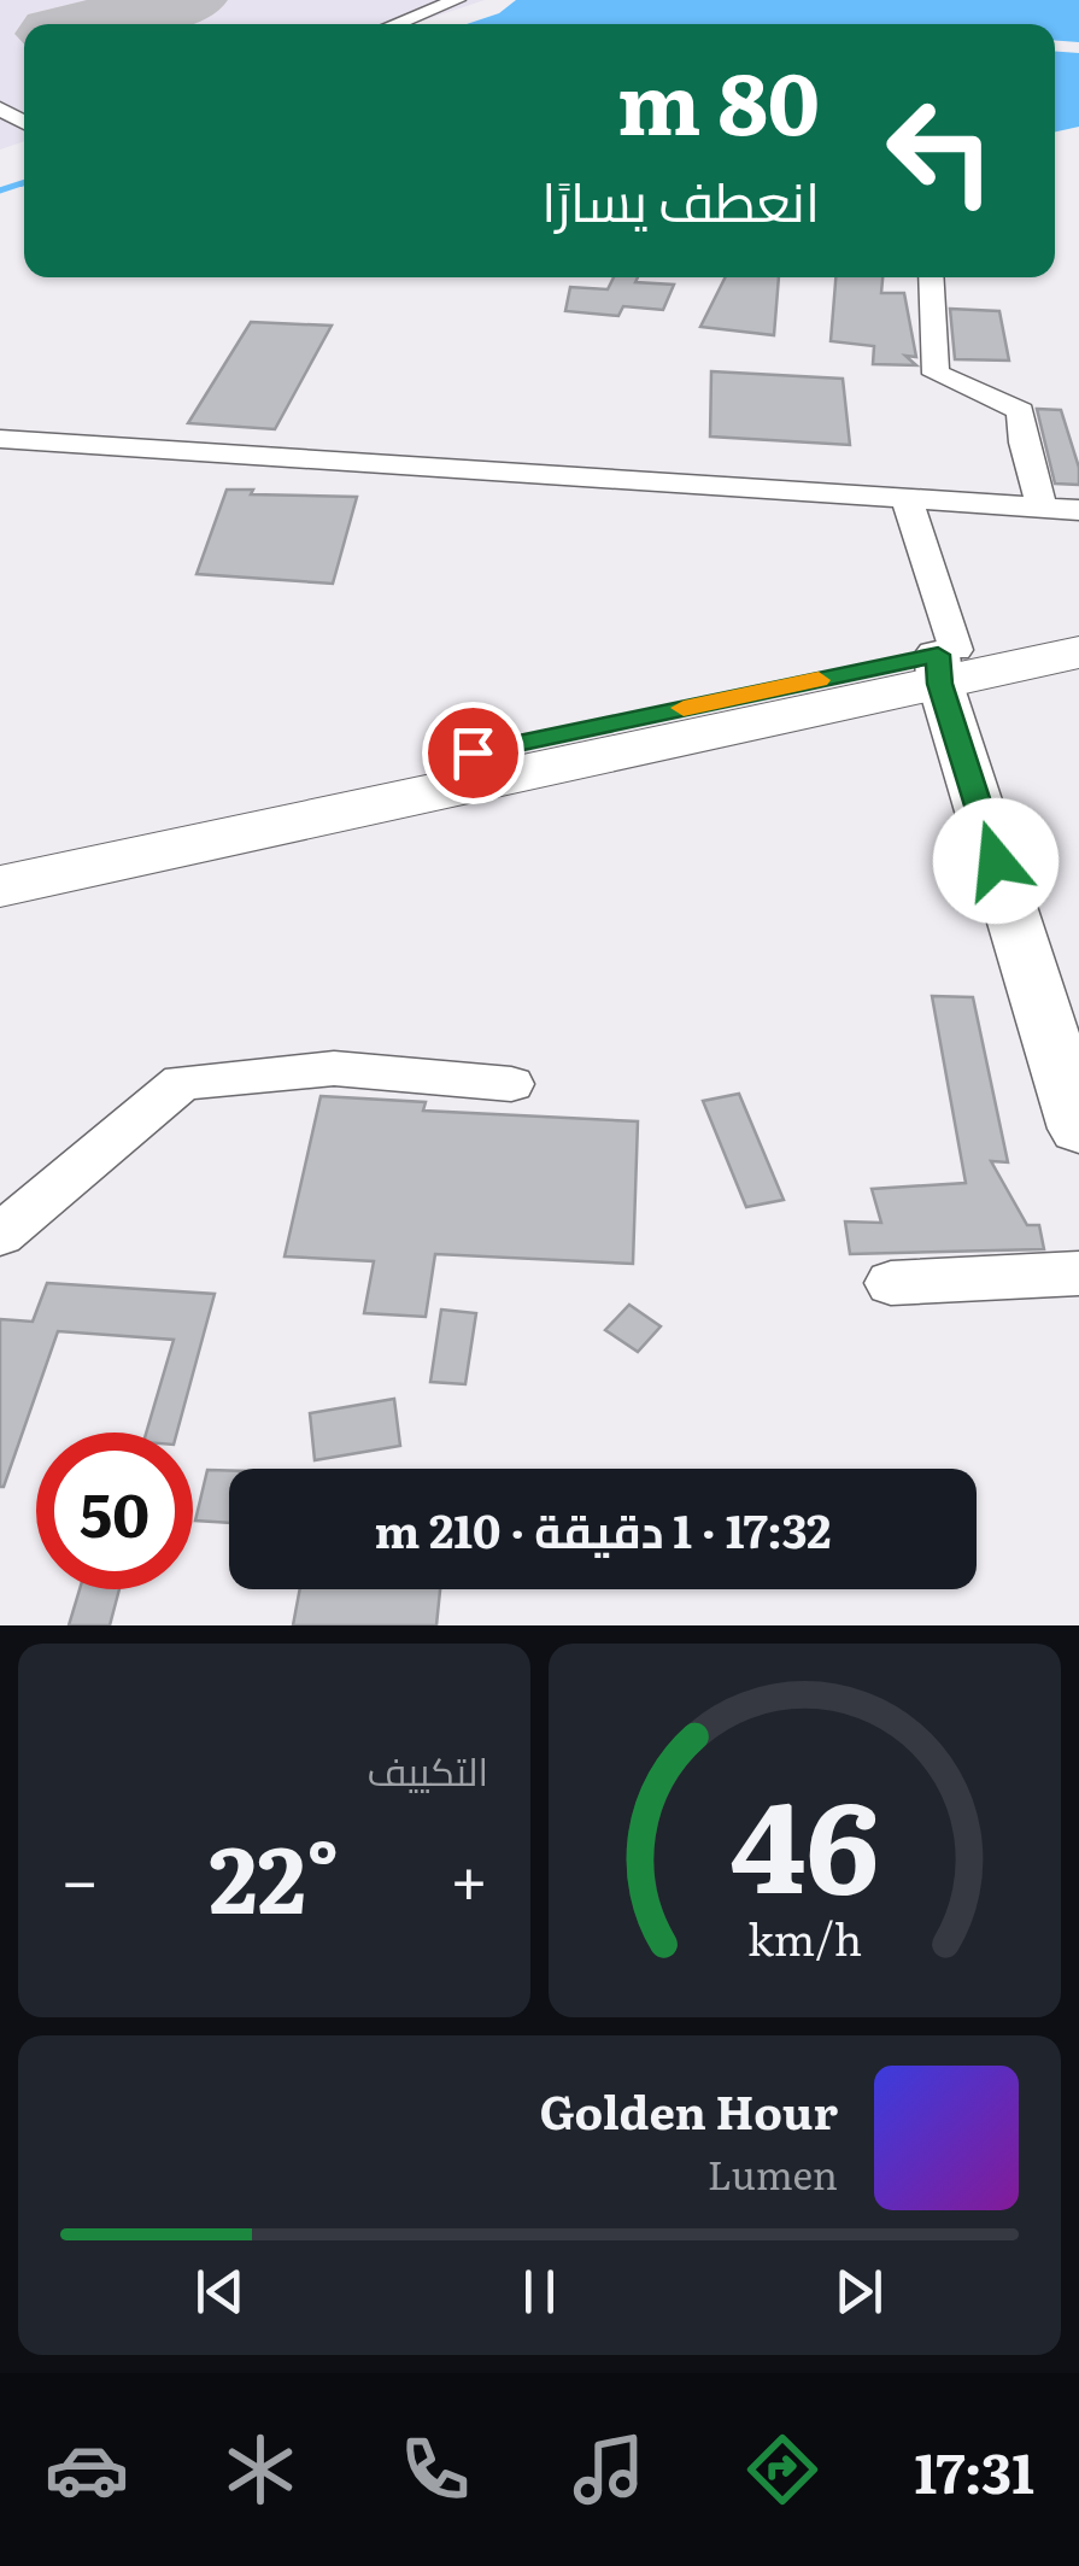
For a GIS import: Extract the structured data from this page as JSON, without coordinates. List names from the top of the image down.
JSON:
{
  "page": {
    "turn": ["80 m", "انعطف يسارًا"],
    "limit": "50",
    "trip": "17:32 · 1 دقيقة · 210 m",
    "tile": "التكييف",
    "heat": ["−", "22°", "+"],
    "song": ["Golden Hour", "Lumen"],
    "tabs": "17:31",
    "gauge": ["46", "km/h"]
  }
}
